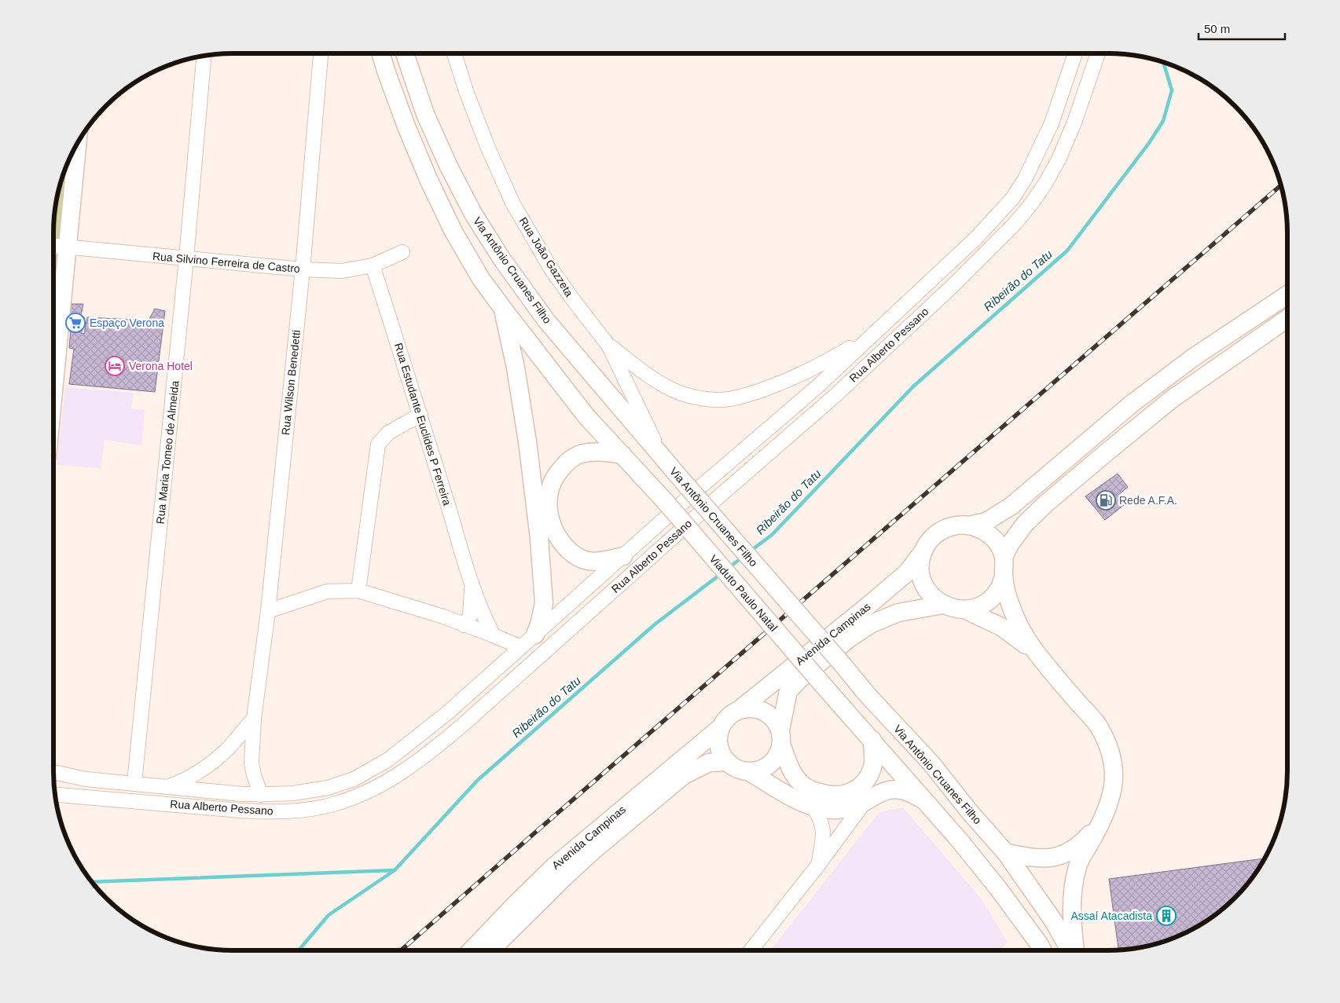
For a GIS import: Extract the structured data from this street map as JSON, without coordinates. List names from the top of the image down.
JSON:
{
  "streets": {
    "main road": ["Via Antônio Cruanes Filho", "Viaduto Paulo Natal", "Avenida Campinas"],
    "street": [
      "Rua João Gazzeta",
      "Rua Silvino Ferreira de Castro",
      "Rua Alberto Pessano",
      "Rua Wilson Benedetti",
      "Rua Estudante Euclides P Ferreira",
      "Rua Maria Tomeo de Almeida"
    ]
  },
  "crossings": [
    ["Rua João Gazzeta", "Via Antônio Cruanes Filho"],
    ["Rua Silvino Ferreira de Castro", "Rua Wilson Benedetti"],
    ["Rua Silvino Ferreira de Castro", "Rua Estudante Euclides P Ferreira"],
    ["Rua Silvino Ferreira de Castro", "Rua Maria Tomeo de Almeida"],
    ["Rua Alberto Pessano", "Rua Wilson Benedetti"],
    ["Rua Alberto Pessano", "Rua Maria Tomeo de Almeida"]
  ],
  "water": ["Ribeirão do Tatu"],
  "places": {
    "supermarket": ["Espaço Verona"],
    "hotel": ["Verona Hotel"],
    "fuel station": ["Rede A.F.A."],
    "building": ["Assaí Atacadista"]
  },
  "scale_bar": "50 m"
}
